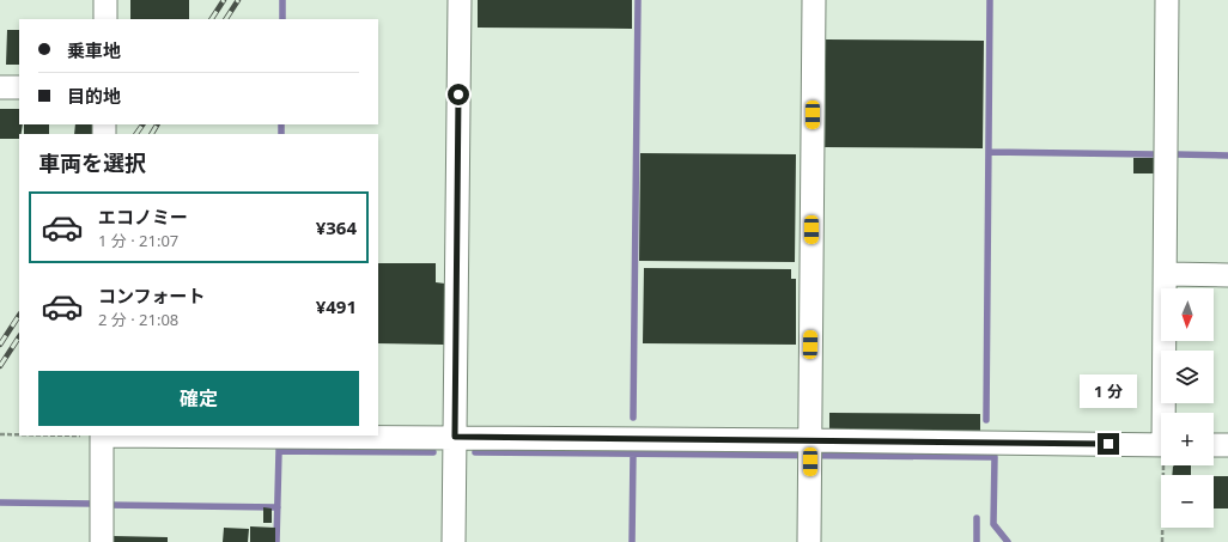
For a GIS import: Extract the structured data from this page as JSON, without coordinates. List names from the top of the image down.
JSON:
{
  "north": "bottom",
  "page": {
    "banner": ["乗車地", "目的地"],
    "heading": "車両を選択",
    "list": [
      {
        "name": "エコノミー",
        "note": "1 分 · 21:07",
        "value": "¥364"
      },
      {
        "name": "コンフォート",
        "note": "2 分 · 21:08",
        "value": "¥491"
      }
    ],
    "map_buttons": ["+", "−"],
    "buttons": "確定",
    "bubble": "1 分"
  }
}
